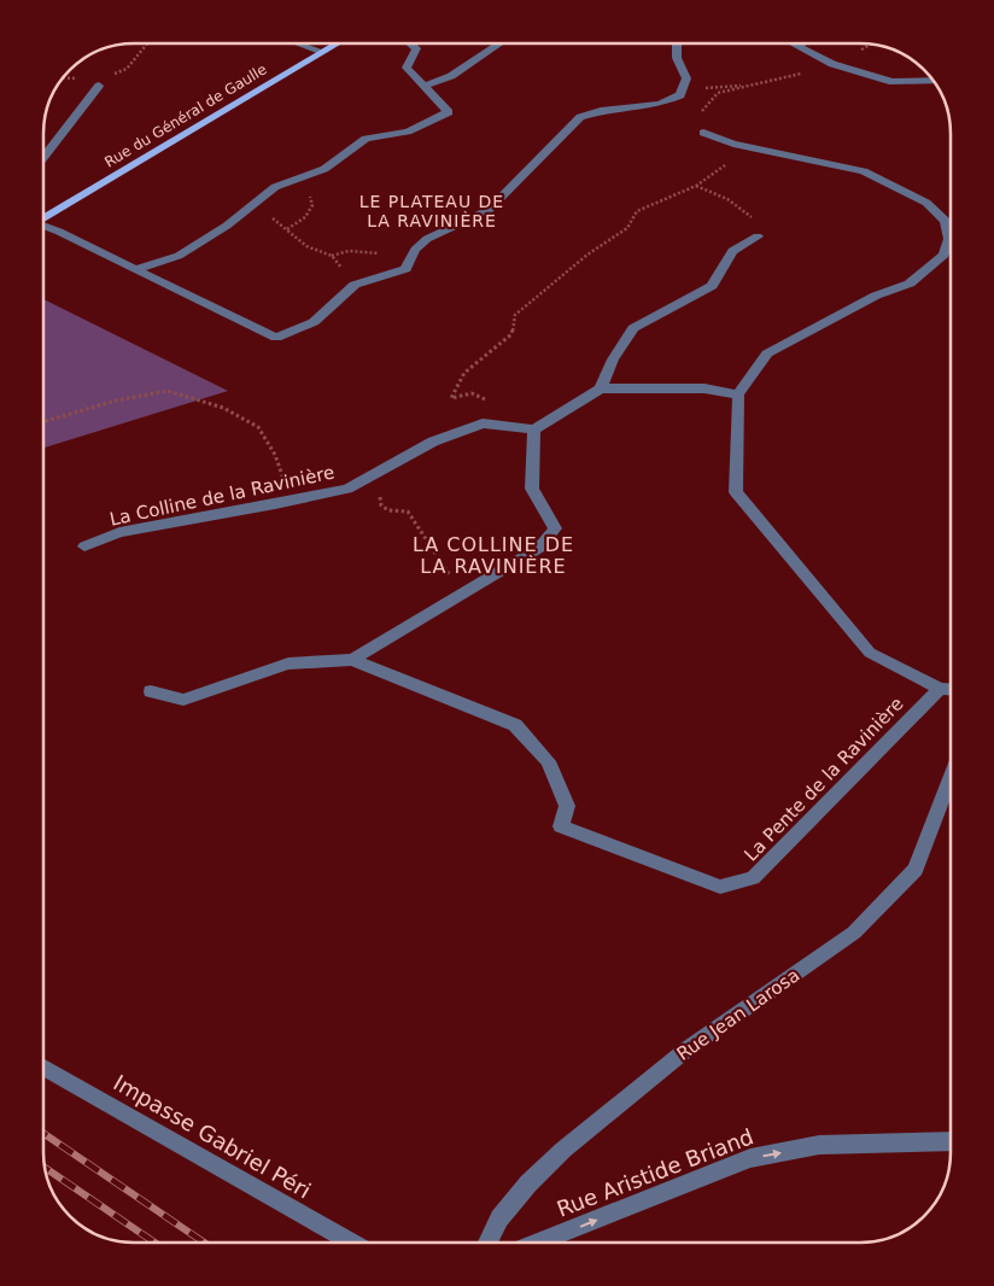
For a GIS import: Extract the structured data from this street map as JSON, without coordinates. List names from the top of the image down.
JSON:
{
  "streets": {
    "main road": ["Rue du Général de Gaulle"],
    "street": [
      "La Colline de la Ravinière",
      "La Pente de la Ravinière",
      "Rue Jean Larosa",
      "Impasse Gabriel Péri",
      "Rue Aristide Briand"
    ]
  },
  "one_way": ["Rue Aristide Briand"],
  "districts": ["LE PLATEAU DE LA RAVINIÈRE", "LA COLLINE DE LA RAVINIÈRE"]
}
